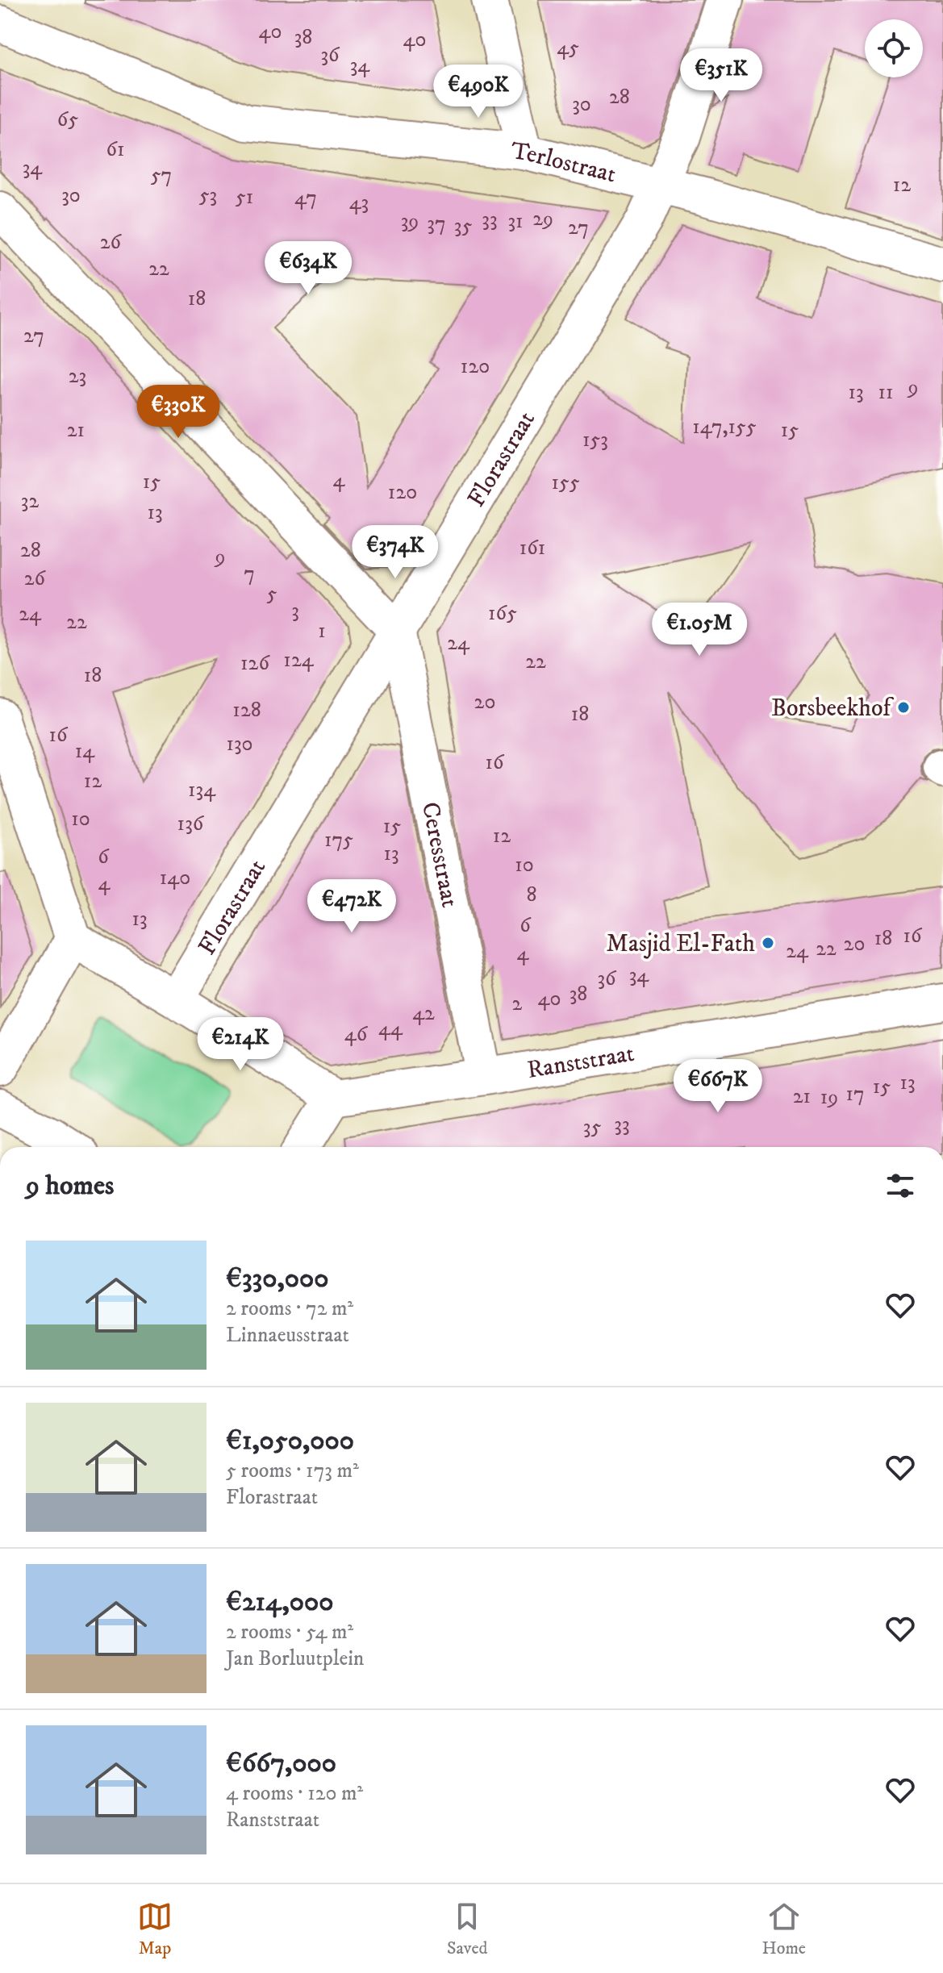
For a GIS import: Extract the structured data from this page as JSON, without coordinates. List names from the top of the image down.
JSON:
{
  "streets": {
    "street": [
      "Terlostraat",
      "Florastraat",
      "Ceresstraat",
      "Ranststraat"
    ]
  },
  "crossings": [
    ["Terlostraat", "Florastraat"],
    ["Florastraat", "Ceresstraat"],
    ["Ceresstraat", "Ranststraat"]
  ],
  "places": ["Borsbeekhof", "Masjid El-Fath"],
  "house_numbers": [
    "40",
    "38",
    "40",
    "45",
    "36",
    "34",
    "28",
    "30",
    "65",
    "61",
    "34",
    "57",
    "12",
    "30",
    "53",
    "51",
    "47",
    "43",
    "29",
    "33",
    "39",
    "31",
    "37",
    "35",
    "27",
    "26",
    "22",
    "18",
    "27",
    "120",
    "23",
    "9",
    "13",
    "11",
    "147,155",
    "21",
    "15",
    "153",
    "4",
    "15",
    "155",
    "120",
    "32",
    "13",
    "161",
    "28",
    "9",
    "7",
    "26",
    "5",
    "3",
    "165",
    "24",
    "22",
    "1",
    "24",
    "124",
    "22",
    "126",
    "18",
    "20",
    "128",
    "18",
    "16",
    "130",
    "14",
    "16",
    "12",
    "134",
    "10",
    "136",
    "15",
    "12",
    "175",
    "13",
    "6",
    "10",
    "140",
    "4",
    "8",
    "13",
    "6",
    "16",
    "18",
    "20",
    "22",
    "24",
    "4",
    "34",
    "36",
    "38",
    "40",
    "2",
    "42",
    "44",
    "46",
    "13",
    "15",
    "17",
    "21",
    "19",
    "33",
    "35"
  ],
  "page": {
    "price": [
      "€351K",
      "€490K",
      "€634K",
      "€330K",
      "€374K",
      "€1.05M",
      "€472K",
      "€214K",
      "€667K"
    ],
    "heading": "9 homes",
    "list": [
      {
        "name": "€330,000",
        "note": "2 rooms · 72 m² · Linnaeusstraat"
      },
      {
        "name": "€1,050,000",
        "note": "5 rooms · 173 m² · Florastraat"
      },
      {
        "name": "€214,000",
        "note": "2 rooms · 54 m² · Jan Borluutplein"
      },
      {
        "name": "€667,000",
        "note": "4 rooms · 120 m² · Ranststraat"
      }
    ],
    "tabs": ["Map", "Saved", "Home"]
  }
}
